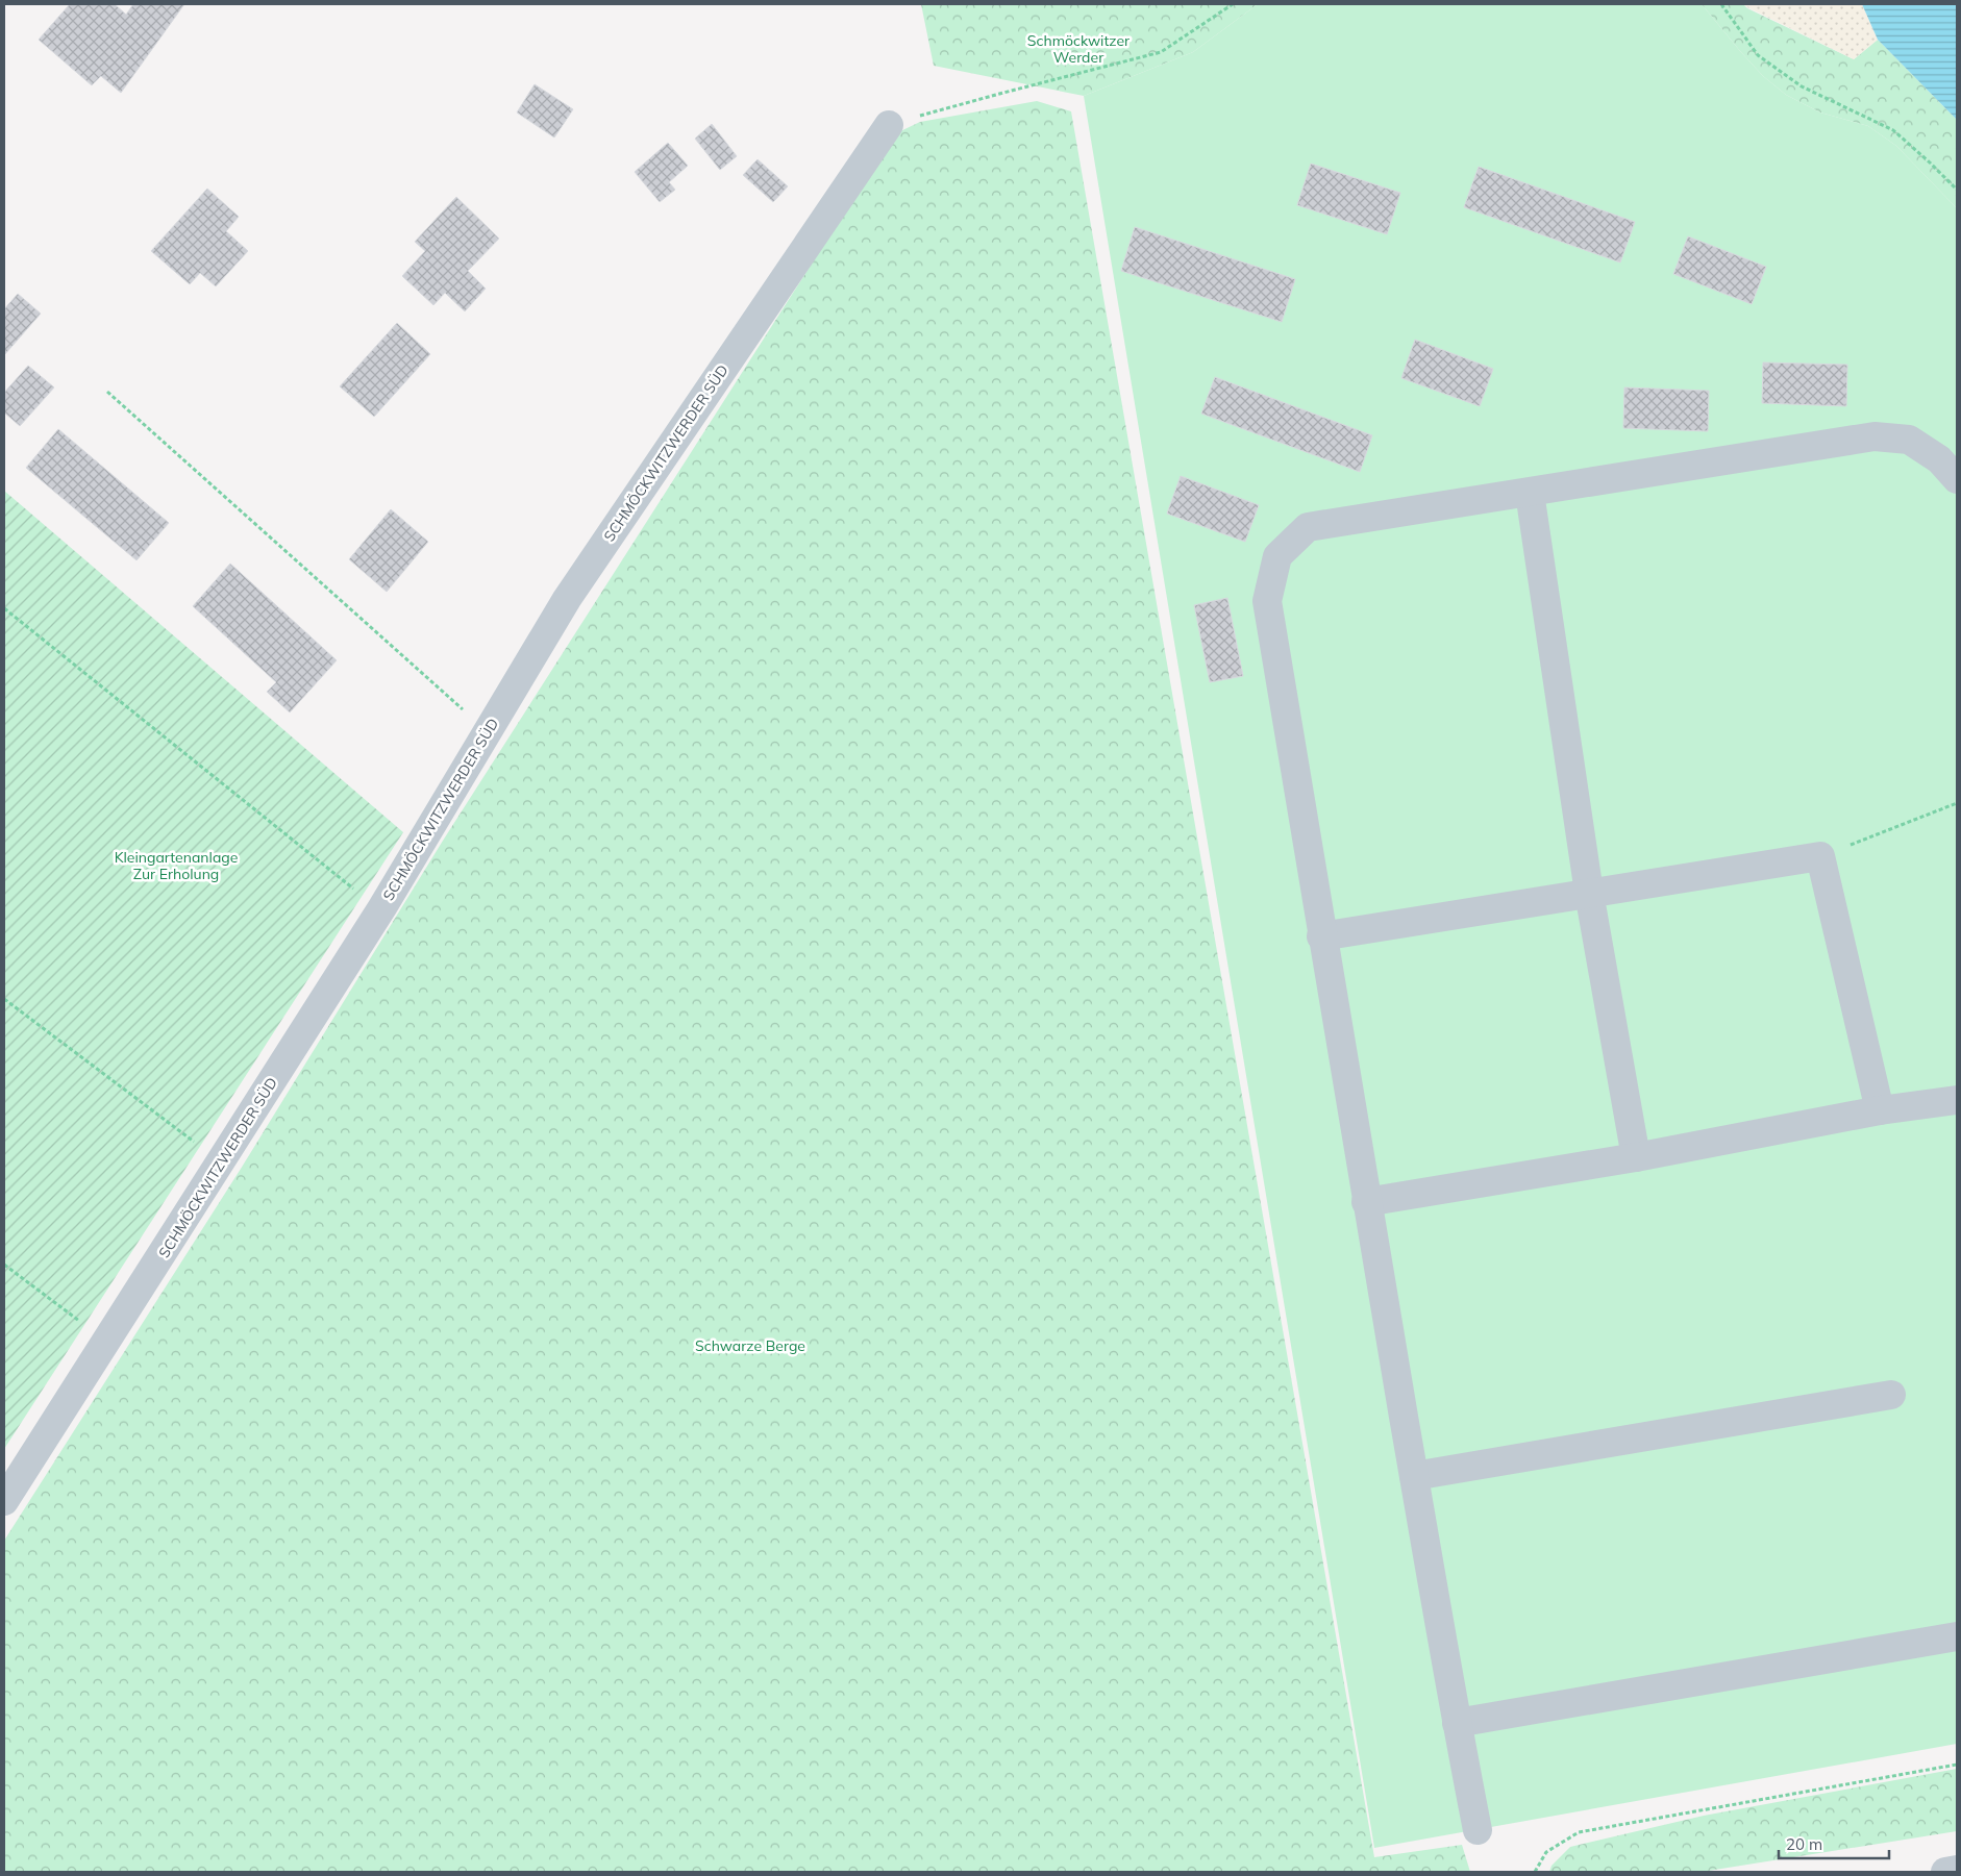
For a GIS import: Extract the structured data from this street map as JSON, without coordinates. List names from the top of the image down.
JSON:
{
  "streets": {
    "street": ["SCHMÖCKWITZWERDER SÜD"]
  },
  "parks": ["Schmöckwitzer Werder", "Kleingartenanlage Zur Erholung", "Schwarze Berge"],
  "scale_bar": "20 m"
}
